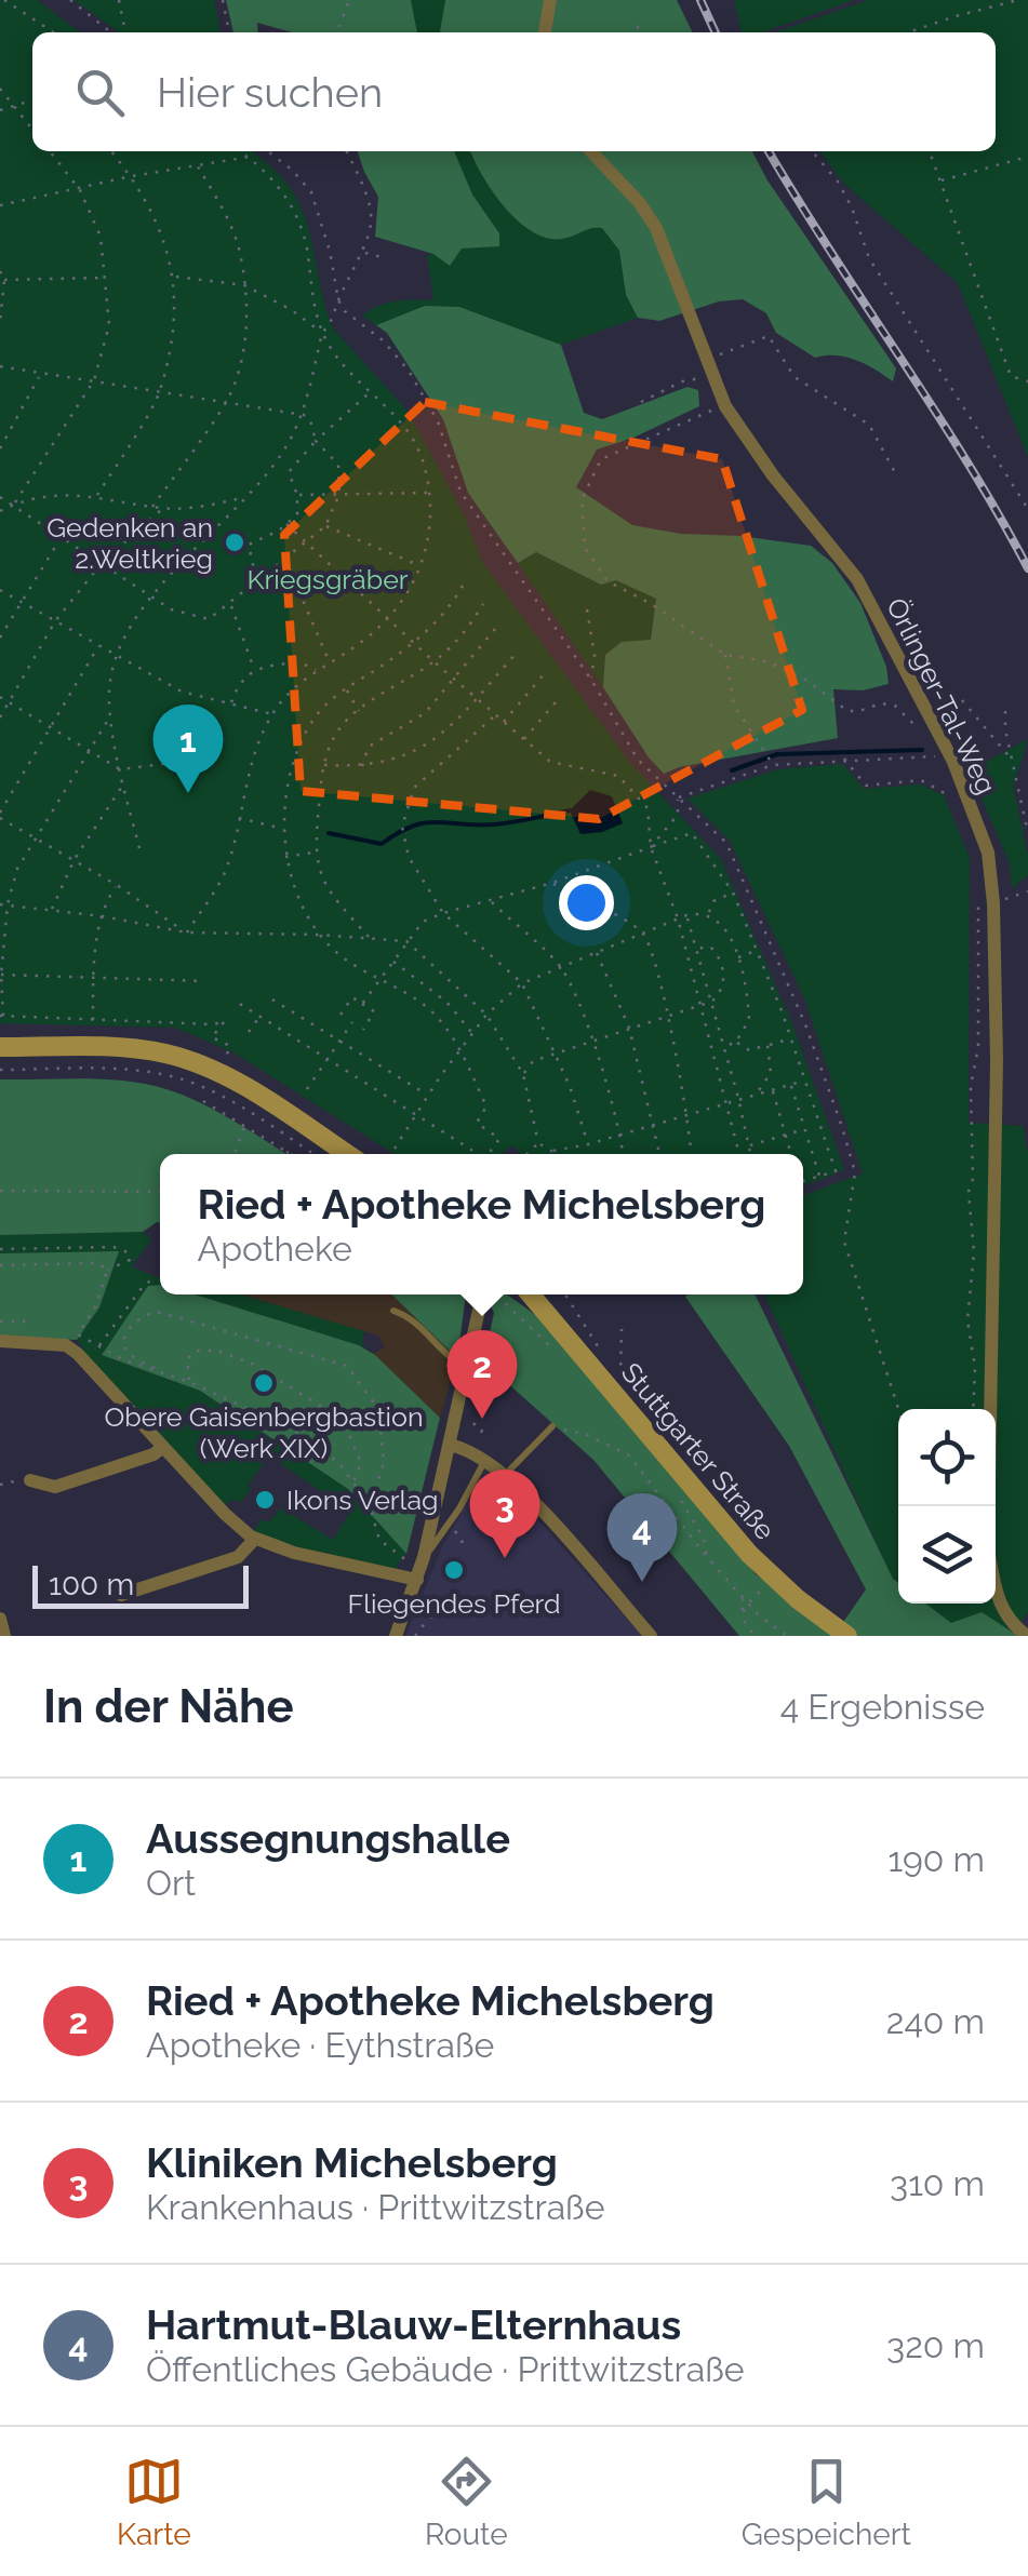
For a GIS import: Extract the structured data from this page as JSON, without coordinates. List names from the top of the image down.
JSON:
{
  "streets": {
    "main road": ["Stuttgarter Straße"],
    "street": ["Örlinger-Tal-Weg"]
  },
  "parks": ["Kriegsgräber"],
  "places": [
    "Gedenken an 2.Weltkrieg",
    "Obere Gaisenbergbastion (Werk XIX)",
    "Ikons Verlag",
    "Fliegendes Pferd"
  ],
  "scale_bar": "100 m",
  "page": {
    "search": "Hier suchen",
    "pins": [
      "1",
      "2",
      "3",
      "4"
    ],
    "popup": ["Ried + Apotheke Michelsberg", "Apotheke"],
    "scale": "100 m",
    "heading": ["In der Nähe", "4 Ergebnisse"],
    "list": [
      {
        "mark": "1",
        "name": "Aussegnungshalle",
        "note": "Ort",
        "value": "190 m"
      },
      {
        "mark": "2",
        "name": "Ried + Apotheke Michelsberg",
        "note": "Apotheke · Eythstraße",
        "value": "240 m"
      },
      {
        "mark": "3",
        "name": "Kliniken Michelsberg",
        "note": "Krankenhaus · Prittwitzstraße",
        "value": "310 m"
      },
      {
        "mark": "4",
        "name": "Hartmut-Blauw-Elternhaus",
        "note": "Öffentliches Gebäude · Prittwitzstraße",
        "value": "320 m"
      }
    ],
    "nav": ["Karte", "Route", "Gespeichert"]
  }
}
